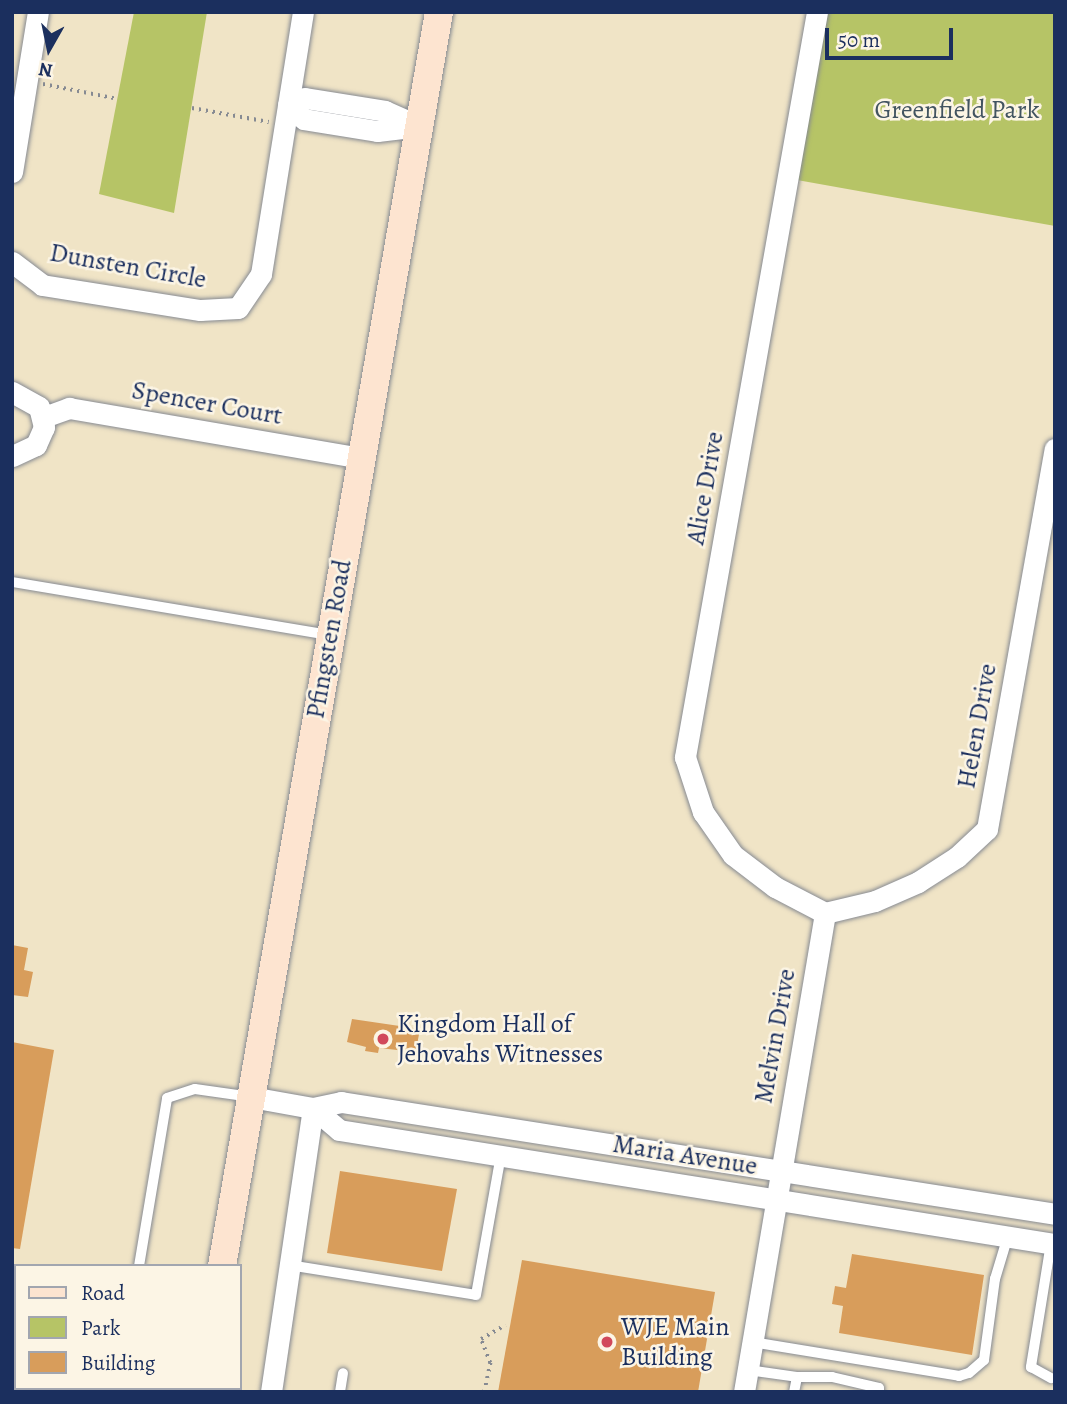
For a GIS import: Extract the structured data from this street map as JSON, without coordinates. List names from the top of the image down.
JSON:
{
  "streets": {
    "main road": ["Pfingsten Road"],
    "street": [
      "Dunsten Circle",
      "Spencer Court",
      "Alice Drive",
      "Helen Drive",
      "Melvin Drive",
      "Maria Avenue"
    ]
  },
  "crossings": [
    ["Spencer Court", "Pfingsten Road"],
    ["Alice Drive", "Helen Drive"],
    ["Alice Drive", "Melvin Drive"],
    ["Pfingsten Road", "Maria Avenue"],
    ["Helen Drive", "Melvin Drive"],
    ["Melvin Drive", "Maria Avenue"]
  ],
  "parks": ["Greenfield Park"],
  "places": ["Kingdom Hall of Jehovahs Witnesses", "WJE Main Building"],
  "legend": ["Road", "Park", "Building"],
  "scale_bar": "50 m",
  "north": "bottom"
}
